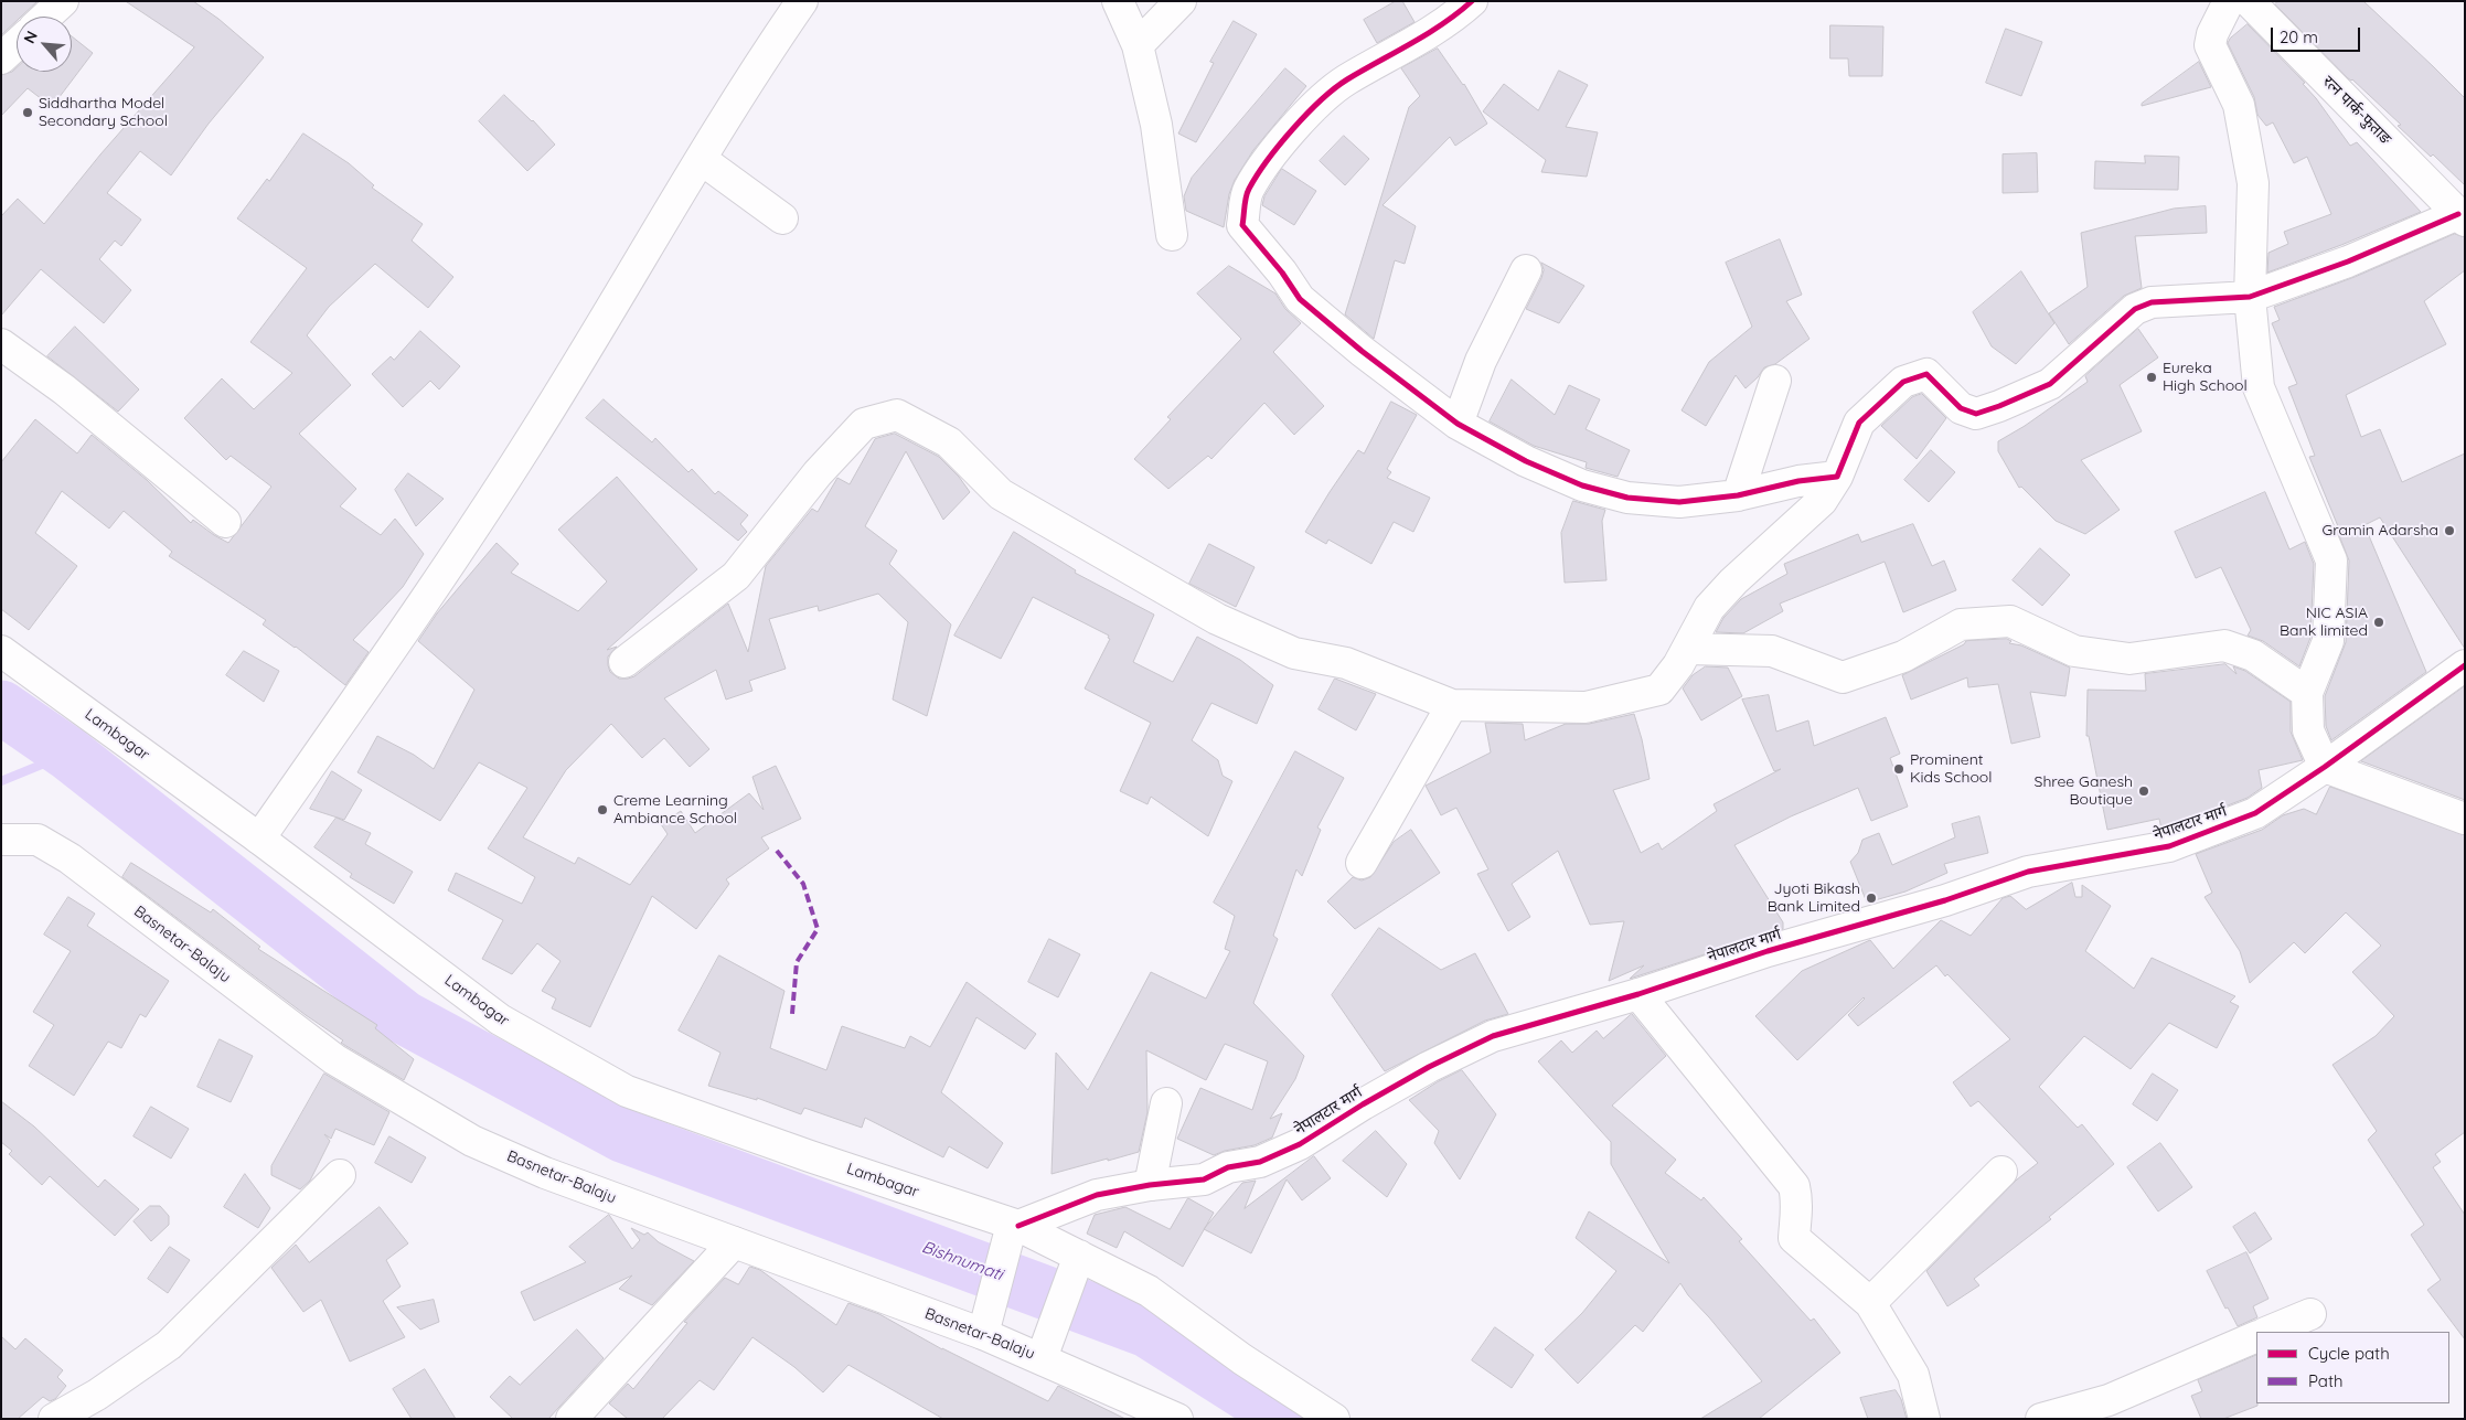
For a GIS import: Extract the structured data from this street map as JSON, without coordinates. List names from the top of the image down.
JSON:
{
  "streets": {
    "street": [
      "रत्न पार्क-फुताङ",
      "Lambagar",
      "नेपालटार मार्ग",
      "Basnetar-Balaju"
    ]
  },
  "crossings": [
    ["Lambagar", "नेपालटार मार्ग"]
  ],
  "water": ["Bishnumati"],
  "places": [
    "Siddhartha Model Secondary School",
    "Eureka High School",
    "Gramin Adarsha",
    "NIC ASIA Bank limited",
    "Prominent Kids School",
    "Shree Ganesh Boutique",
    "Creme Learning Ambiance School",
    "Jyoti Bikash Bank Limited"
  ],
  "legend": ["Cycle path", "Path"],
  "scale_bar": "20 m",
  "north": "top left"
}
